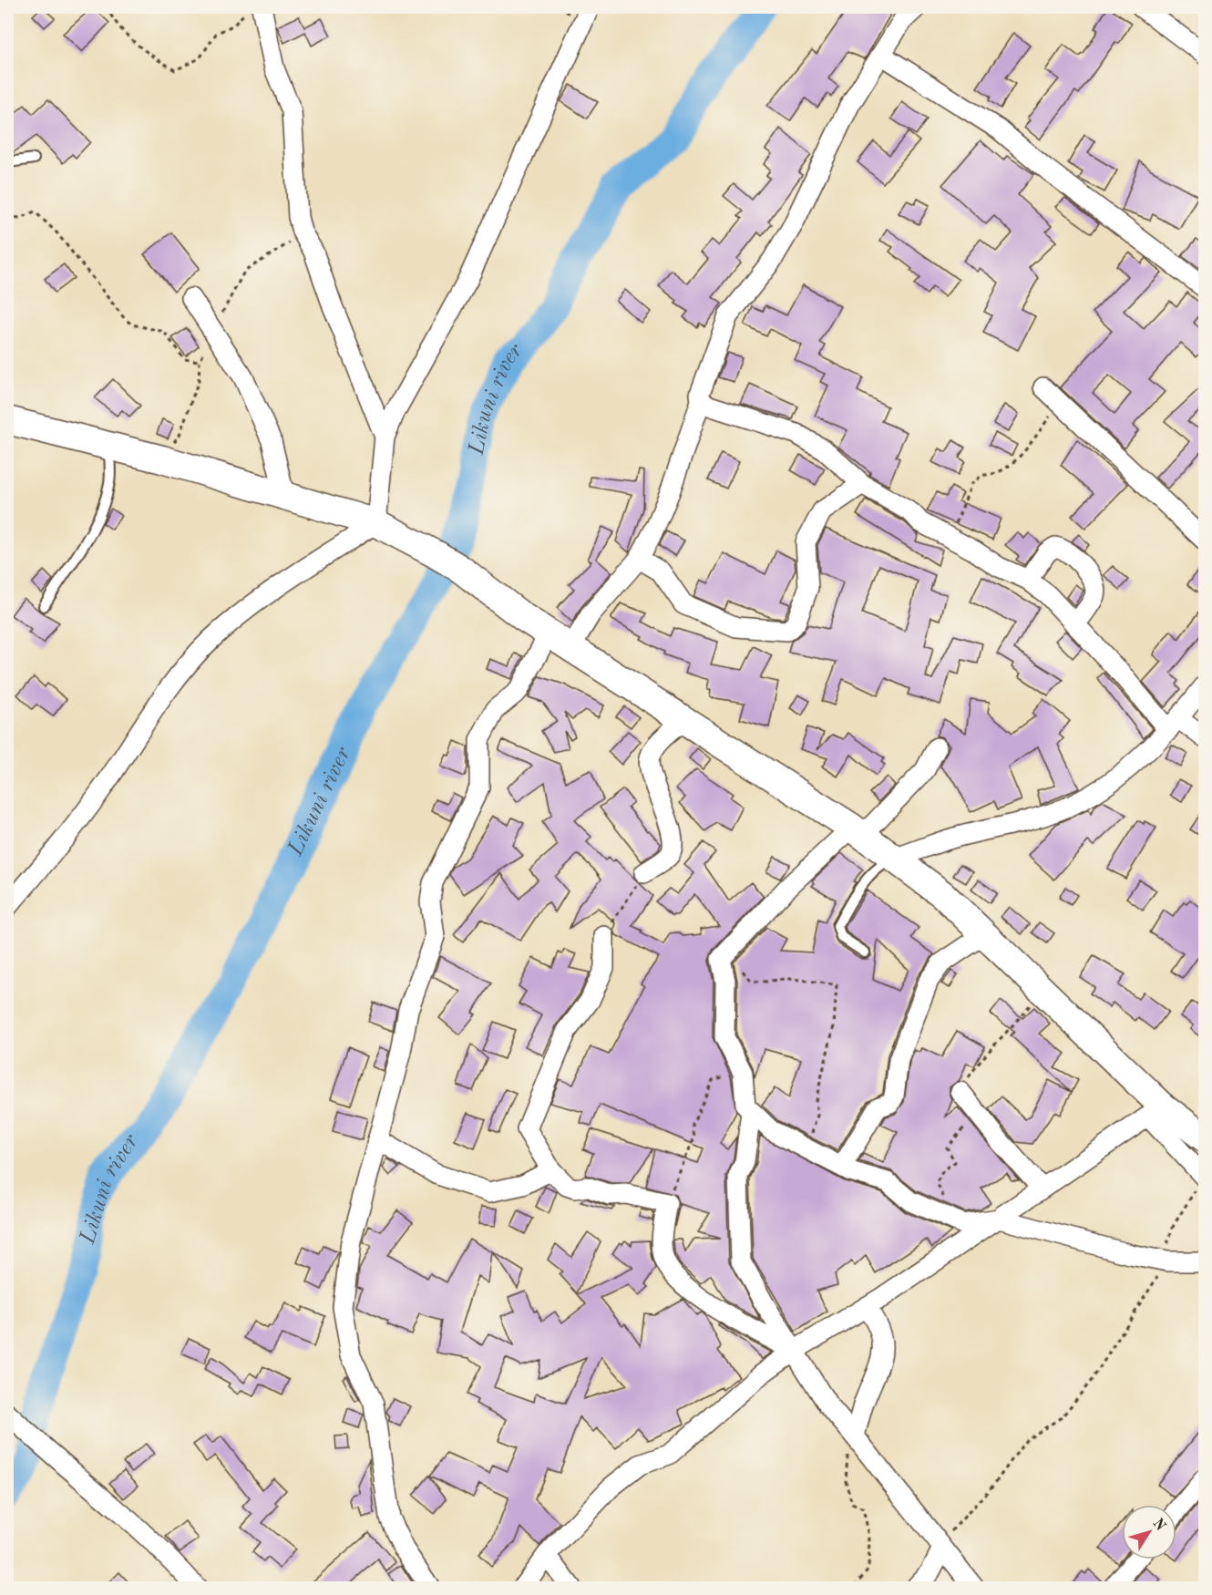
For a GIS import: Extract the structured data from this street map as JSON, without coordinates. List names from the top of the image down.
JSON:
{
  "water": ["Likuni river"],
  "north": "top right"
}
